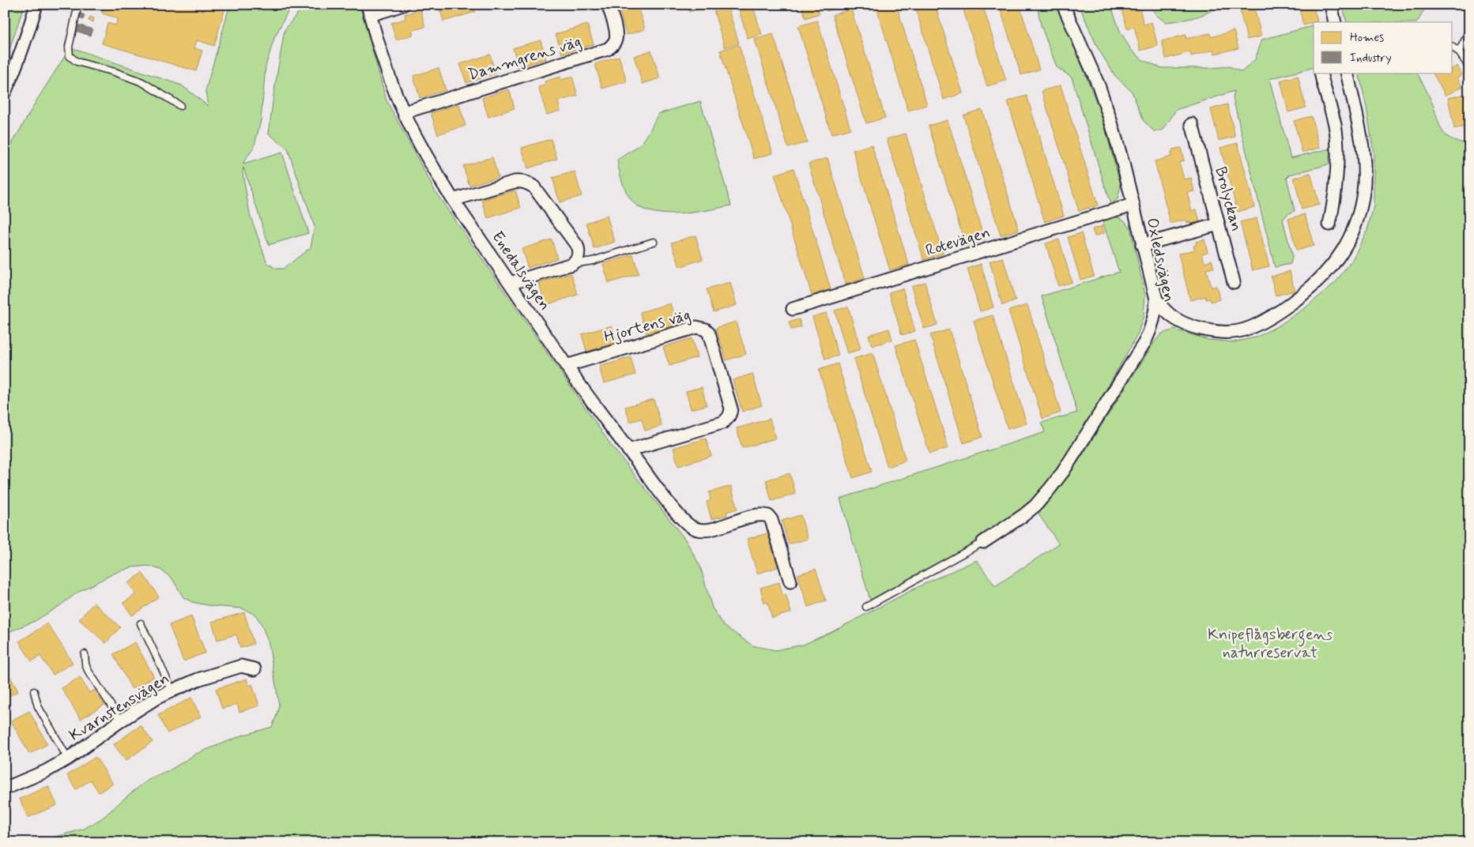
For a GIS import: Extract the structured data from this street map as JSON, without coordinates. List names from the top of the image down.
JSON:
{
  "streets": {
    "street": [
      "Dammgrens väg",
      "Brolyckan",
      "Rotevägen",
      "Oxledsvägen",
      "Enedalsvägen",
      "Hjortens väg",
      "Kvarnstensvägen"
    ]
  },
  "crossings": [
    ["Dammgrens väg", "Enedalsvägen"],
    ["Rotevägen", "Oxledsvägen"],
    ["Enedalsvägen", "Hjortens väg"]
  ],
  "parks": ["Knipeflågsbergens naturreservat"],
  "legend": ["Homes", "Industry"]
}
